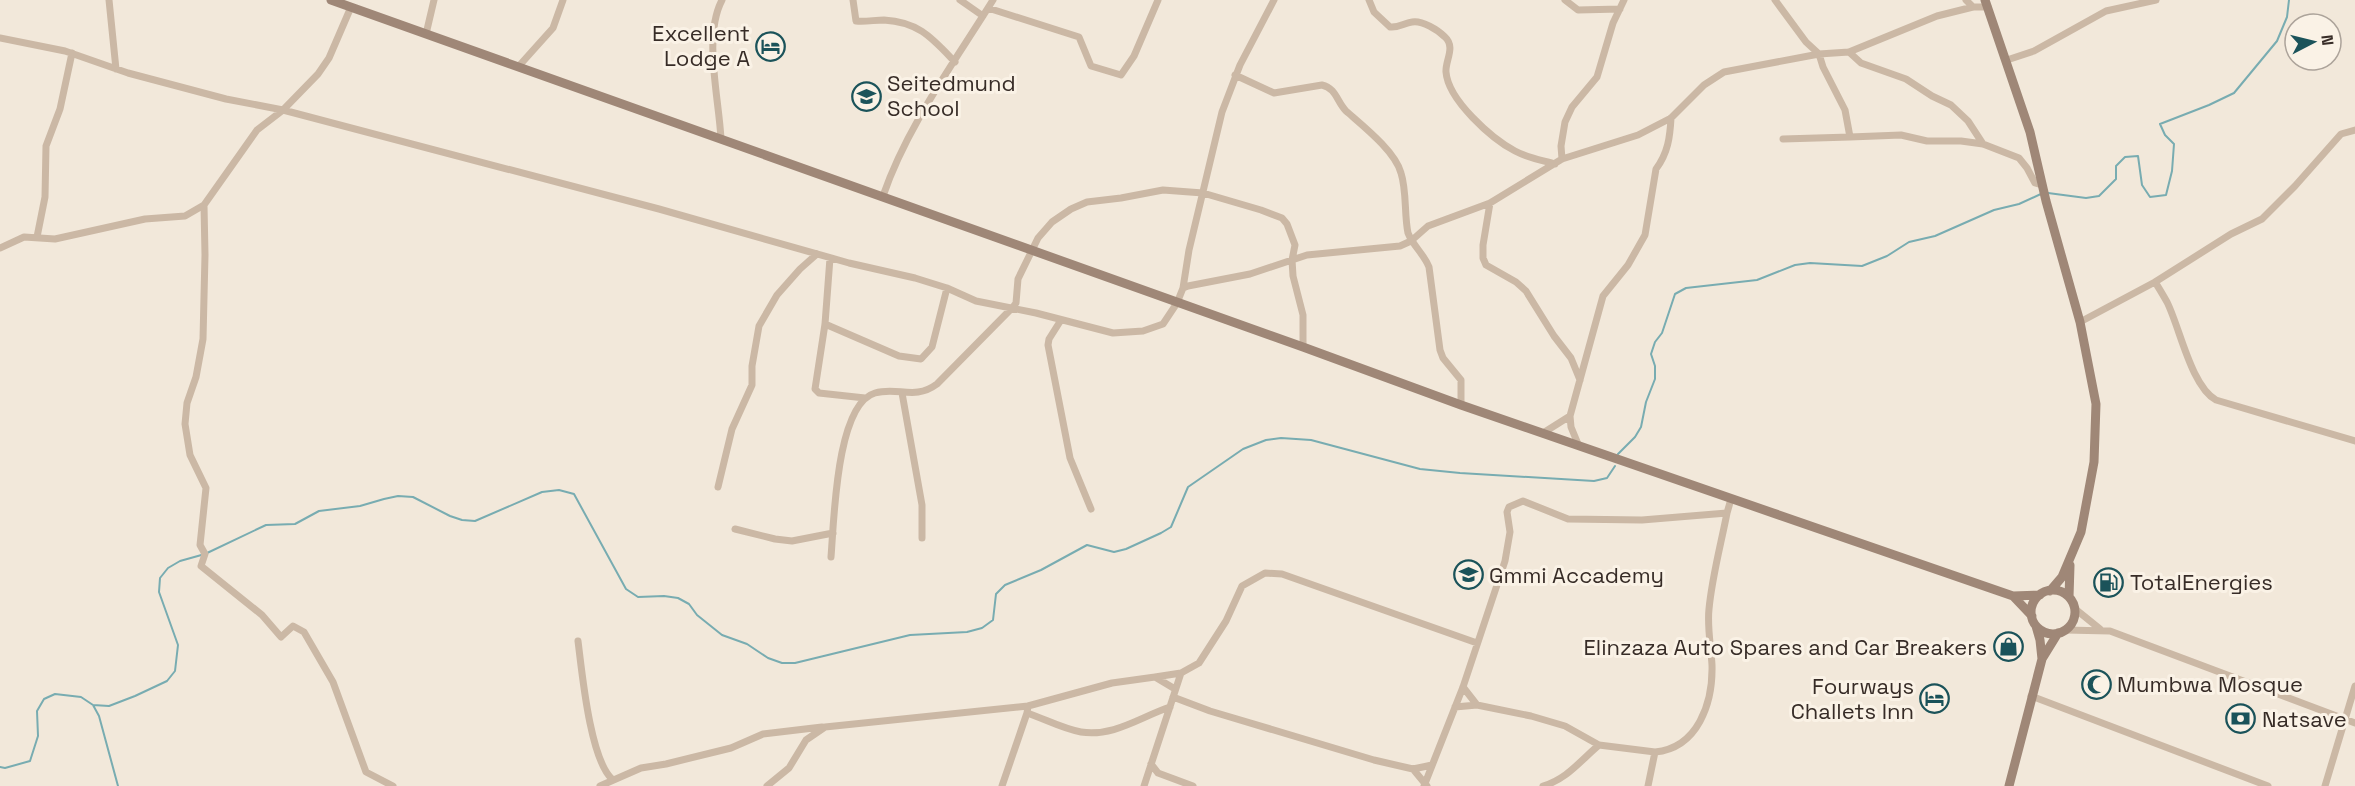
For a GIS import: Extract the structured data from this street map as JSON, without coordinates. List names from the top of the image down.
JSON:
{
  "places": {
    "hotel": ["Excellent Lodge A", "Fourways Challets Inn"],
    "school or university": ["Seitedmund School", "Gmmi Accademy"],
    "fuel station": ["TotalEnergies"],
    "shop": ["Elinzaza Auto Spares and Car Breakers"],
    "mosque": ["Mumbwa Mosque"],
    "bank": ["Natsave"]
  },
  "north": "right"
}
